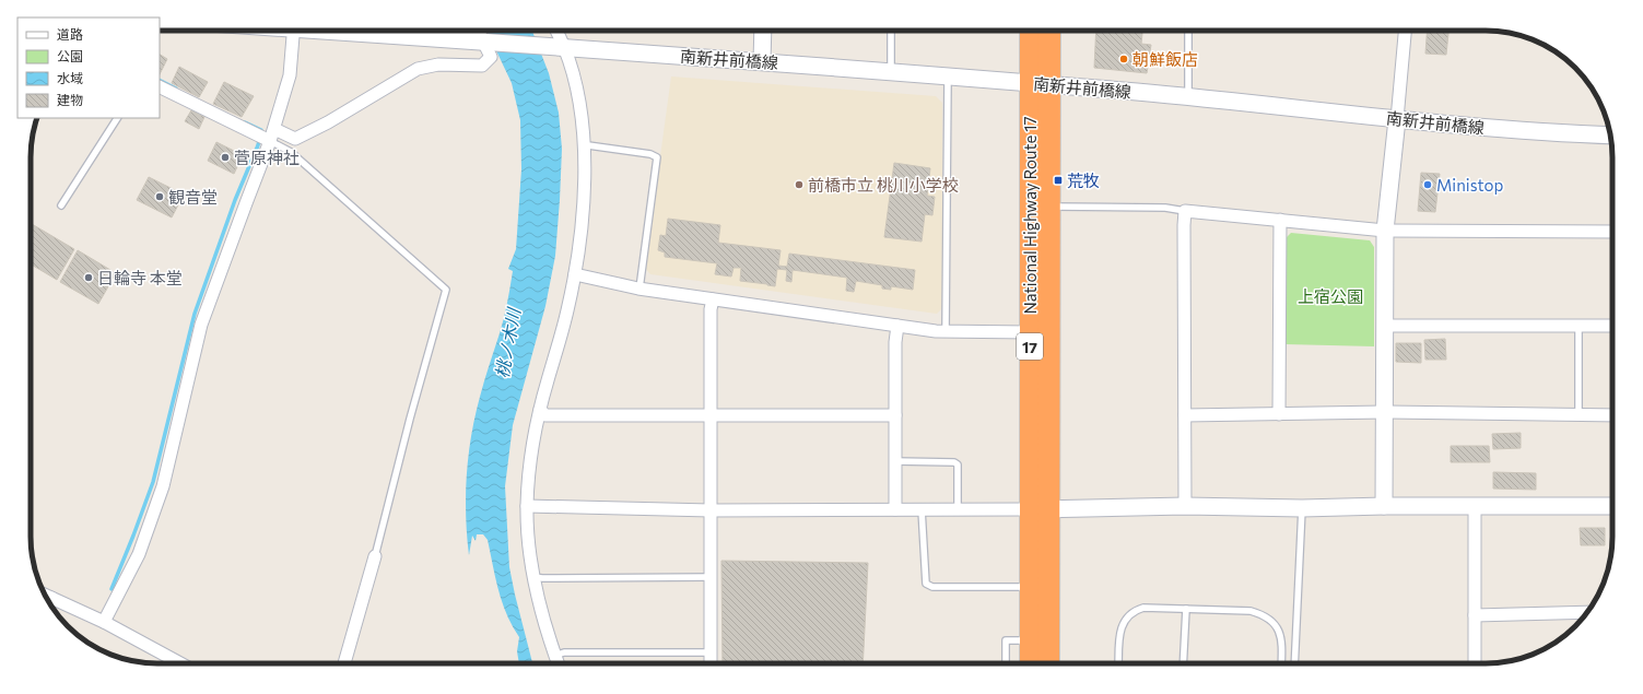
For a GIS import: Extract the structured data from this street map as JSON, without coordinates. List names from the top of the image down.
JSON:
{
  "streets": {
    "highway": ["National Highway Route 17", "17"],
    "main road": ["南新井前橋線"]
  },
  "crossings": [
    ["南新井前橋線", "National Highway Route 17"]
  ],
  "water": ["桃ノ木川"],
  "parks": ["上宿公園"],
  "places": {
    "other": [
      "朝鮮飯店",
      "菅原神社",
      "前橋市立 桃川小学校",
      "Ministop",
      "観音堂",
      "日輪寺 本堂"
    ],
    "transit": ["荒牧"]
  },
  "legend": [
    "道路",
    "公園",
    "水域",
    "建物"
  ]
}
